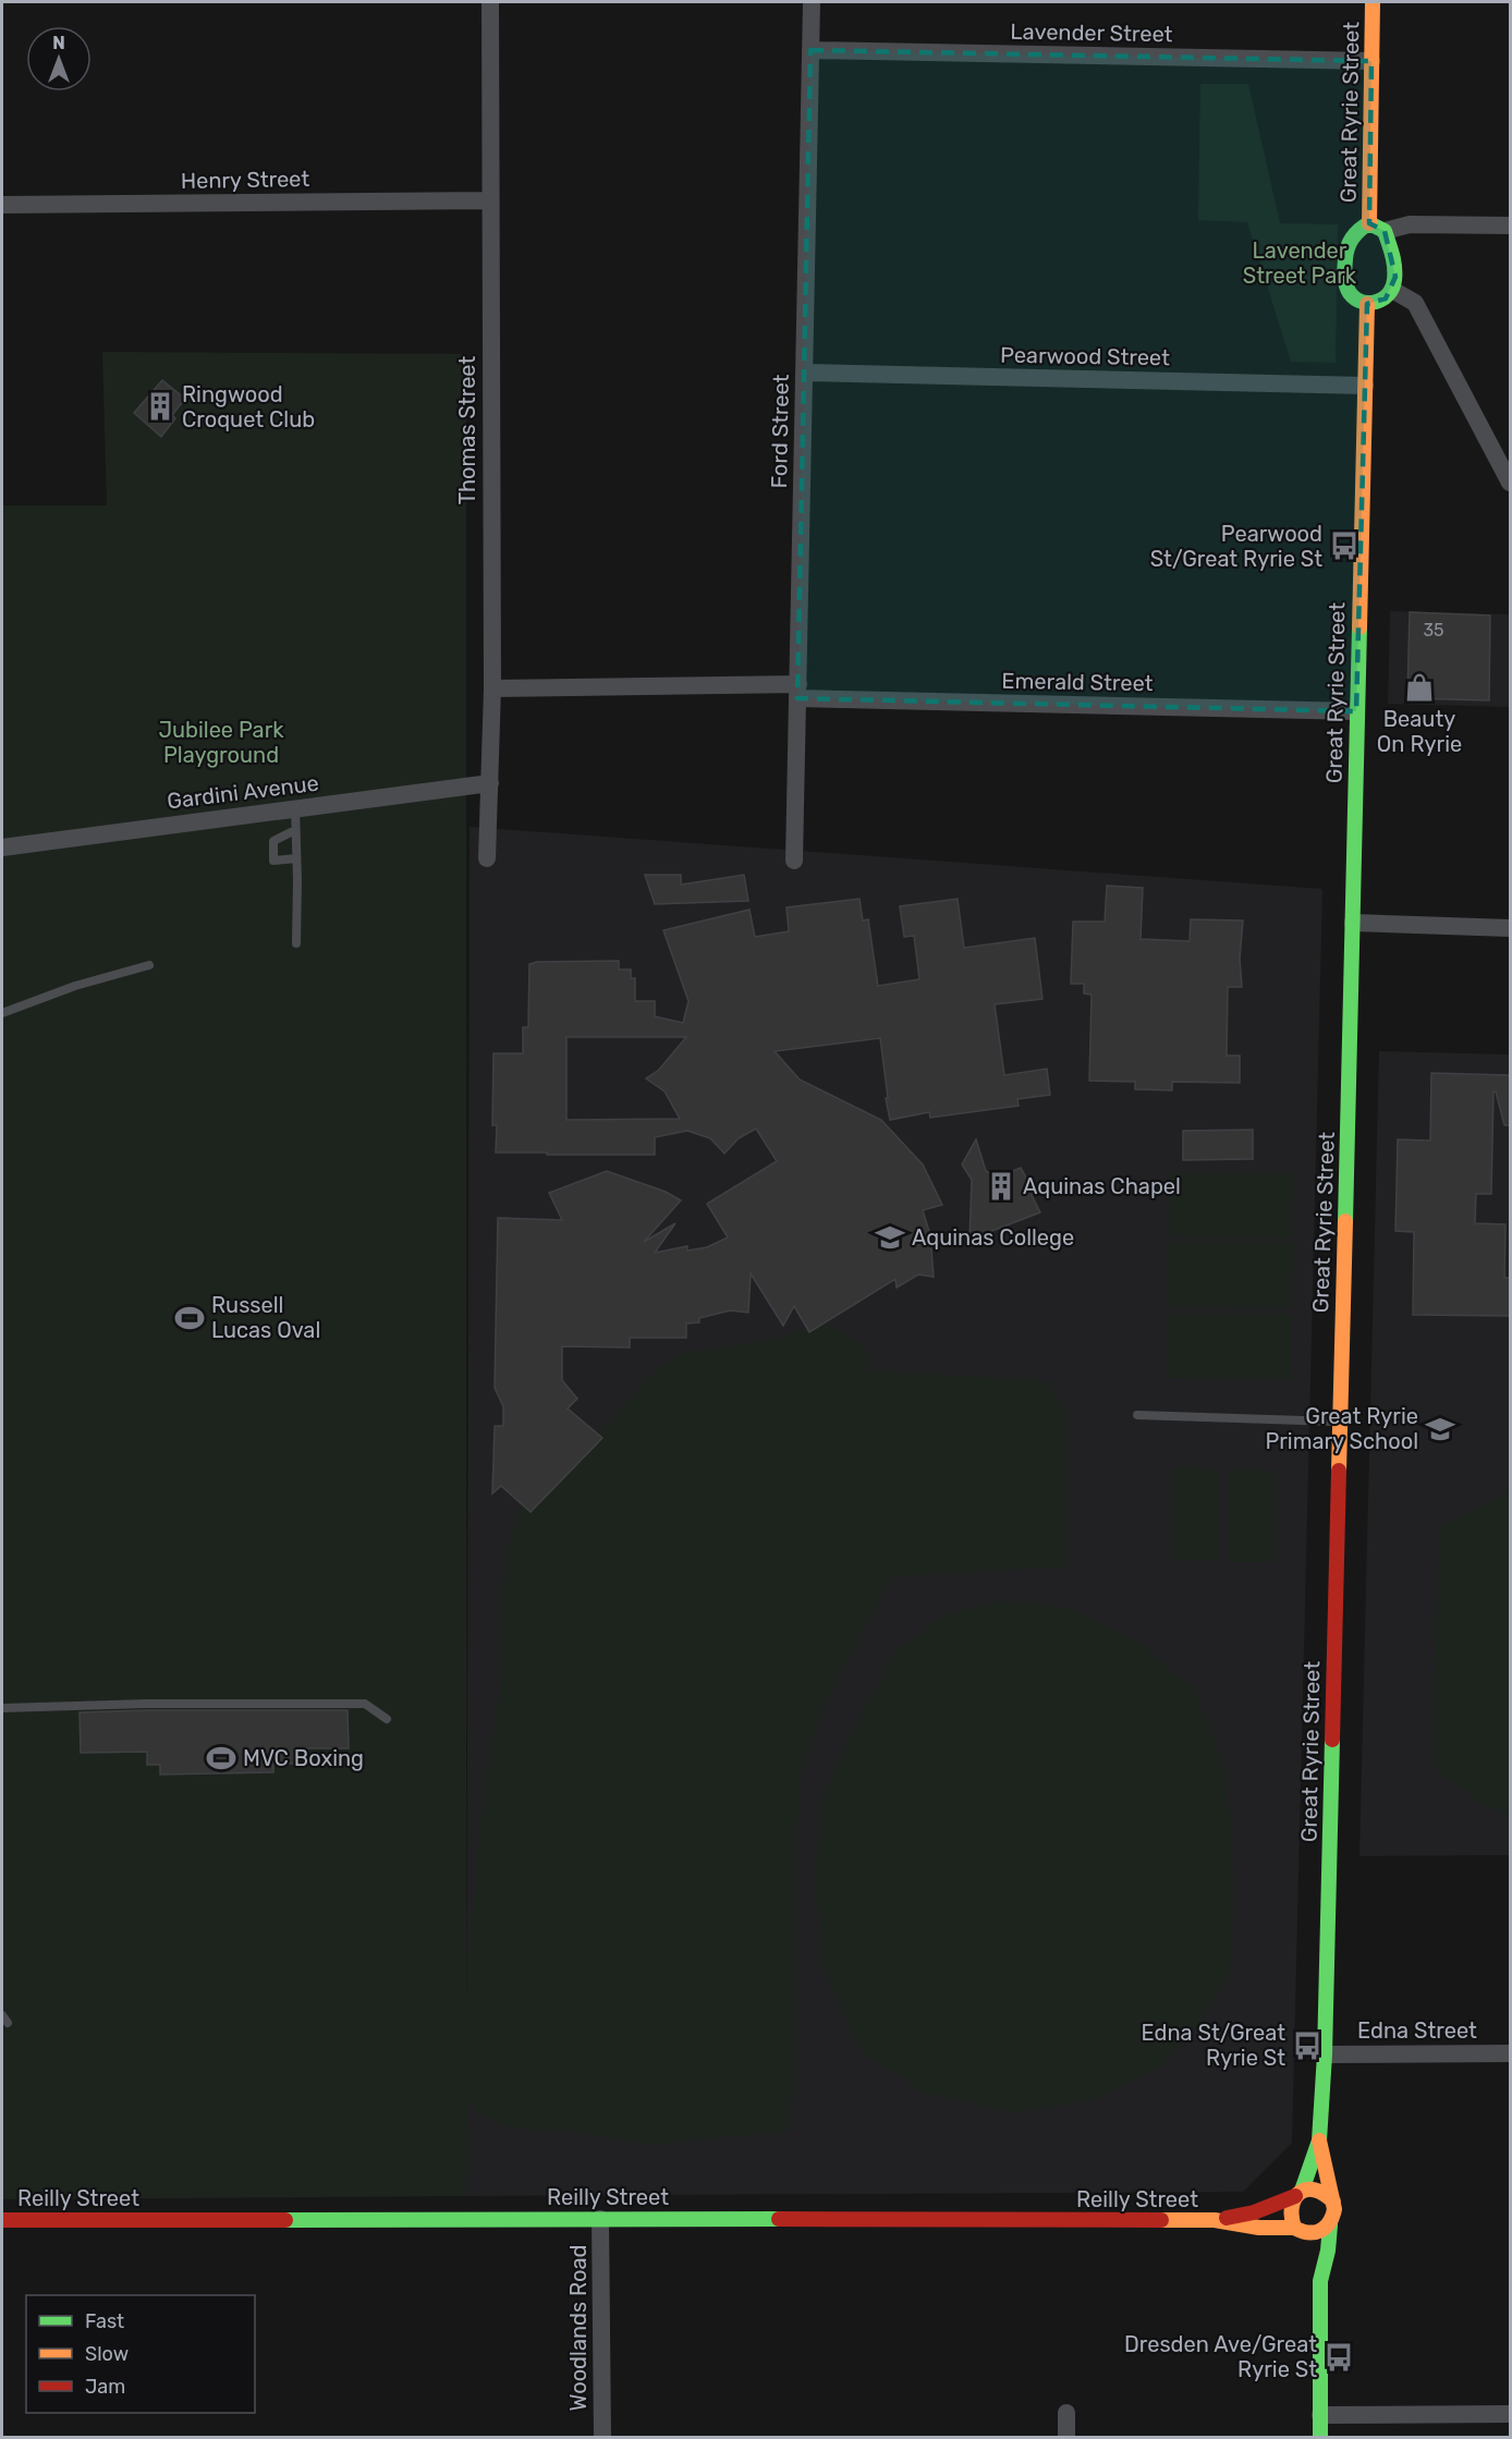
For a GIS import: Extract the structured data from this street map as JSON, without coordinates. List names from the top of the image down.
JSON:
{
  "streets": {
    "main road": ["Great Ryrie Street", "Reilly Street"],
    "street": [
      "Lavender Street",
      "Henry Street",
      "Pearwood Street",
      "Thomas Street",
      "Ford Street",
      "Emerald Street",
      "Gardini Avenue",
      "Edna Street",
      "Woodlands Road"
    ]
  },
  "crossings": [
    ["Lavender Street", "Great Ryrie Street"],
    ["Lavender Street", "Ford Street"],
    ["Great Ryrie Street", "Pearwood Street"],
    ["Great Ryrie Street", "Emerald Street"],
    ["Great Ryrie Street", "Edna Street"],
    ["Great Ryrie Street", "Reilly Street"],
    ["Henry Street", "Thomas Street"],
    ["Pearwood Street", "Ford Street"],
    ["Thomas Street", "Emerald Street"],
    ["Thomas Street", "Gardini Avenue"],
    ["Ford Street", "Emerald Street"],
    ["Reilly Street", "Woodlands Road"]
  ],
  "parks": ["Lavender Street Park", "Jubilee Park Playground"],
  "places": {
    "building": ["Ringwood Croquet Club", "Aquinas Chapel"],
    "bus stop": ["Pearwood St/Great Ryrie St", "Edna St/Great Ryrie St", "Dresden Ave/Great Ryrie St"],
    "shop": ["Beauty On Ryrie"],
    "school or university": ["Aquinas College", "Great Ryrie Primary School"],
    "sports": ["Russell Lucas Oval", "MVC Boxing"]
  },
  "house_numbers": ["35"],
  "legend": ["Fast", "Slow", "Jam"],
  "north": "top"
}
